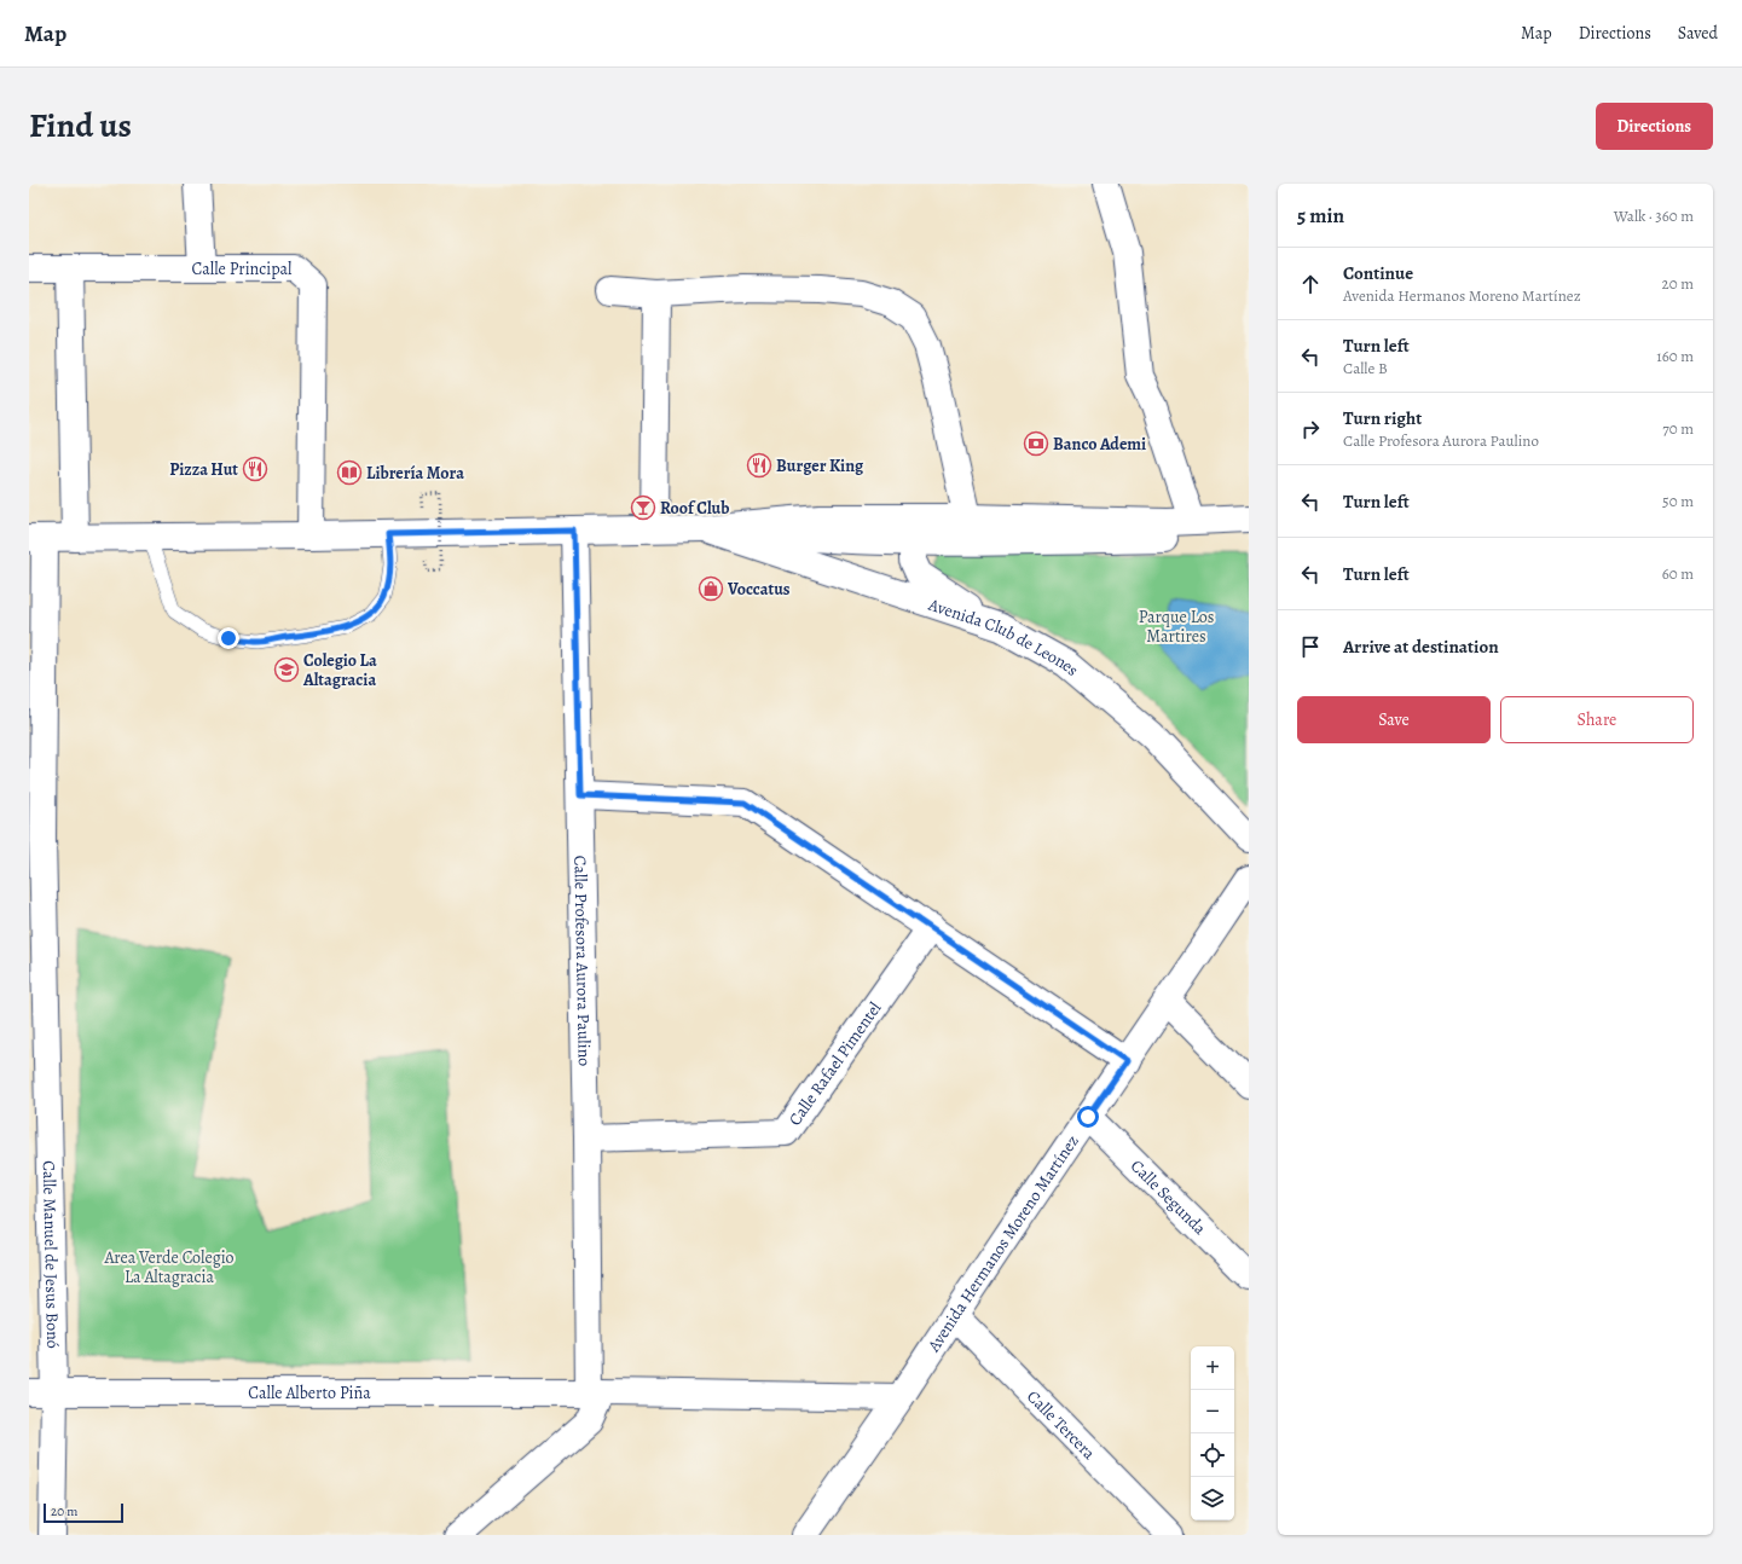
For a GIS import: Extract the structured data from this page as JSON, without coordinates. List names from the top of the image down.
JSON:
{
  "streets": {
    "street": [
      "Calle Principal",
      "Avenida Club de Leones",
      "Calle Profesora Aurora Paulino",
      "Calle Rafael Pimentel",
      "Calle Segunda",
      "Avenida Hermanos Moreno Martínez",
      "Calle Manuel de Jesus Bonó",
      "Calle Alberto Piña",
      "Calle Tercera"
    ]
  },
  "crossings": [
    ["Calle Profesora Aurora Paulino", "Calle Rafael Pimentel"],
    ["Calle Profesora Aurora Paulino", "Calle Alberto Piña"],
    ["Calle Segunda", "Avenida Hermanos Moreno Martínez"],
    ["Avenida Hermanos Moreno Martínez", "Calle Alberto Piña"],
    ["Avenida Hermanos Moreno Martínez", "Calle Tercera"],
    ["Calle Manuel de Jesus Bonó", "Calle Alberto Piña"]
  ],
  "parks": ["Parque Los Martires", "Area Verde Colegio La Altagracia"],
  "places": {
    "bank": ["Banco Ademi"],
    "restaurant": ["Burger King", "Pizza Hut"],
    "library": ["Librería Mora"],
    "bar": ["Roof Club"],
    "shop": ["Voccatus"],
    "school or university": ["Colegio La Altagracia"]
  },
  "scale_bar": "20 m",
  "page": {
    "header": "Map",
    "nav": ["Map", "Directions", "Saved"],
    "title": "Find us",
    "buttons": [
      "Directions",
      ["Save", "Share"]
    ],
    "heading": ["5 min", "Walk · 360 m"],
    "list": [
      ["Continue", "Avenida Hermanos Moreno Martínez", "20 m"],
      ["Turn left", "Calle B", "160 m"],
      ["Turn right", "Calle Profesora Aurora Paulino", "70 m"],
      ["Turn left", "50 m"],
      ["Turn left", "60 m"],
      "Arrive at destination"
    ],
    "map_buttons": ["+", "−"],
    "scale": "20 m"
  }
}
